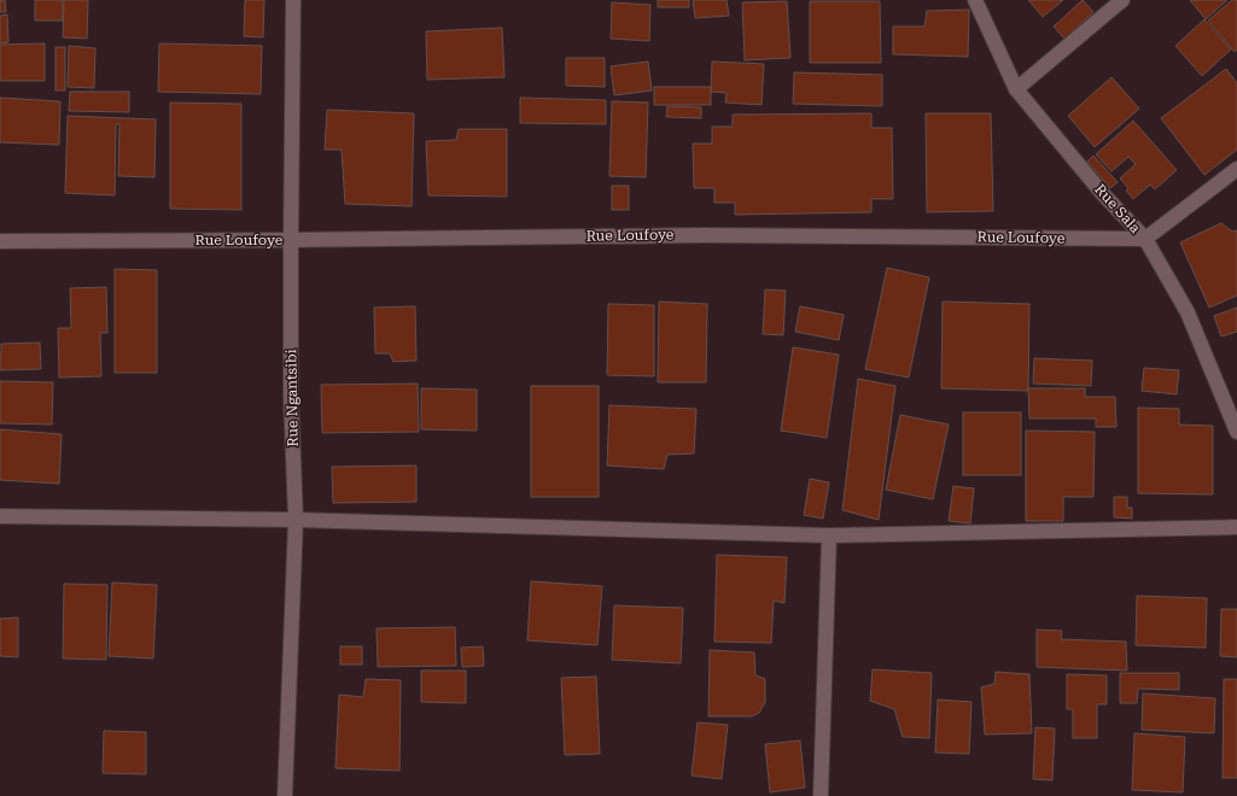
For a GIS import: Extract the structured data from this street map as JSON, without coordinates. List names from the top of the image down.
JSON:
{
  "streets": {
    "street": ["Rue Sala", "Rue Loufoye", "Rue Ngantsibi"]
  },
  "crossings": [
    ["Rue Sala", "Rue Loufoye"],
    ["Rue Loufoye", "Rue Ngantsibi"]
  ]
}
